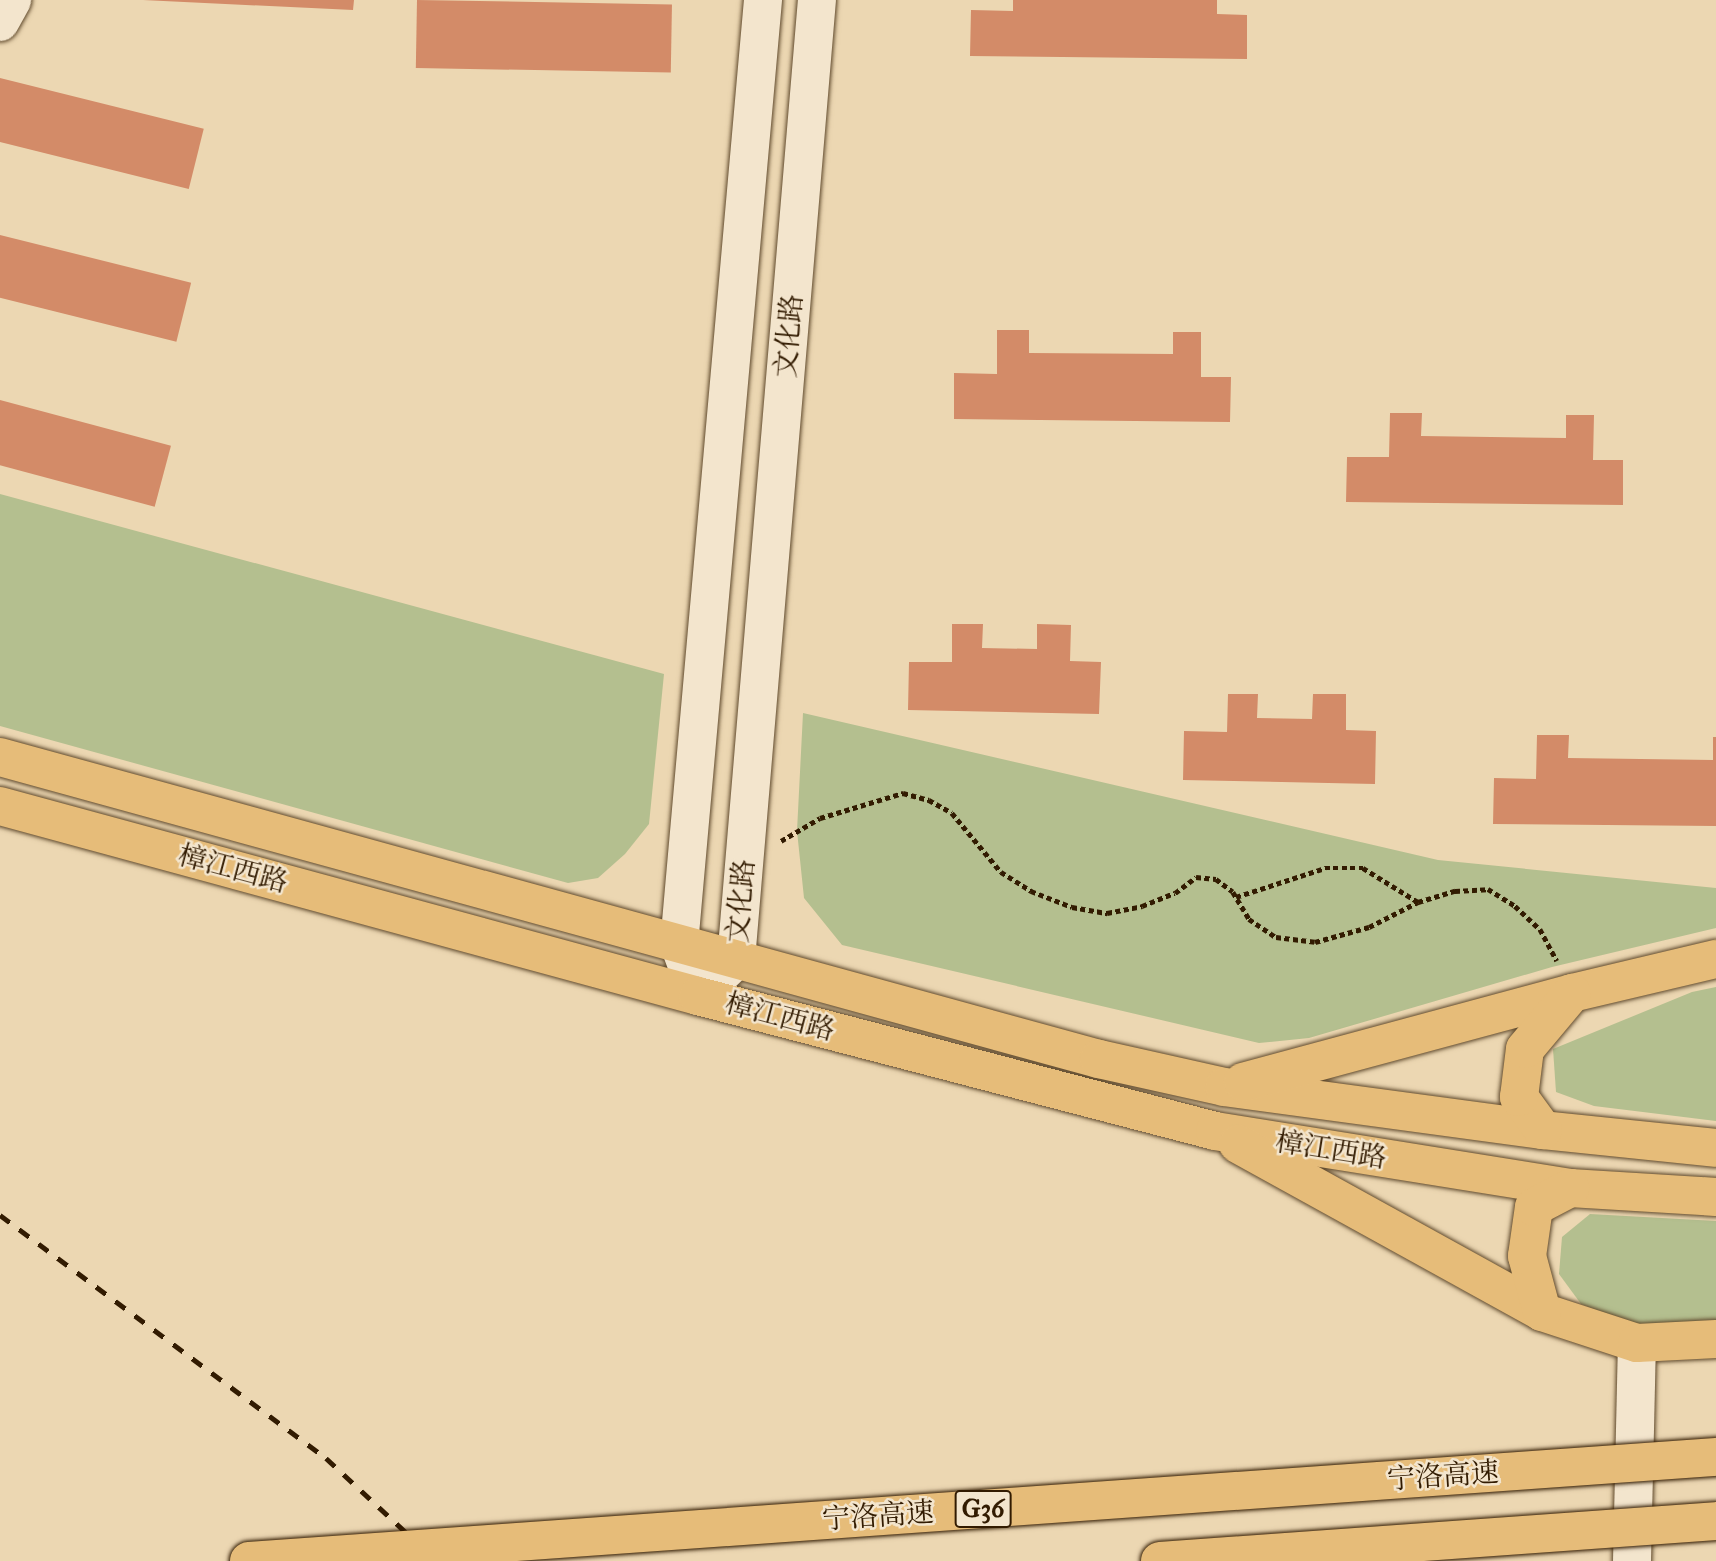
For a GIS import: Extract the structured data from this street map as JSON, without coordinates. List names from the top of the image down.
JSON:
{
  "streets": {
    "main road": ["樟江西路", "宁洛高速", "G36"],
    "street": ["文化路"]
  },
  "crossings": [
    ["文化路", "樟江西路"]
  ]
}
